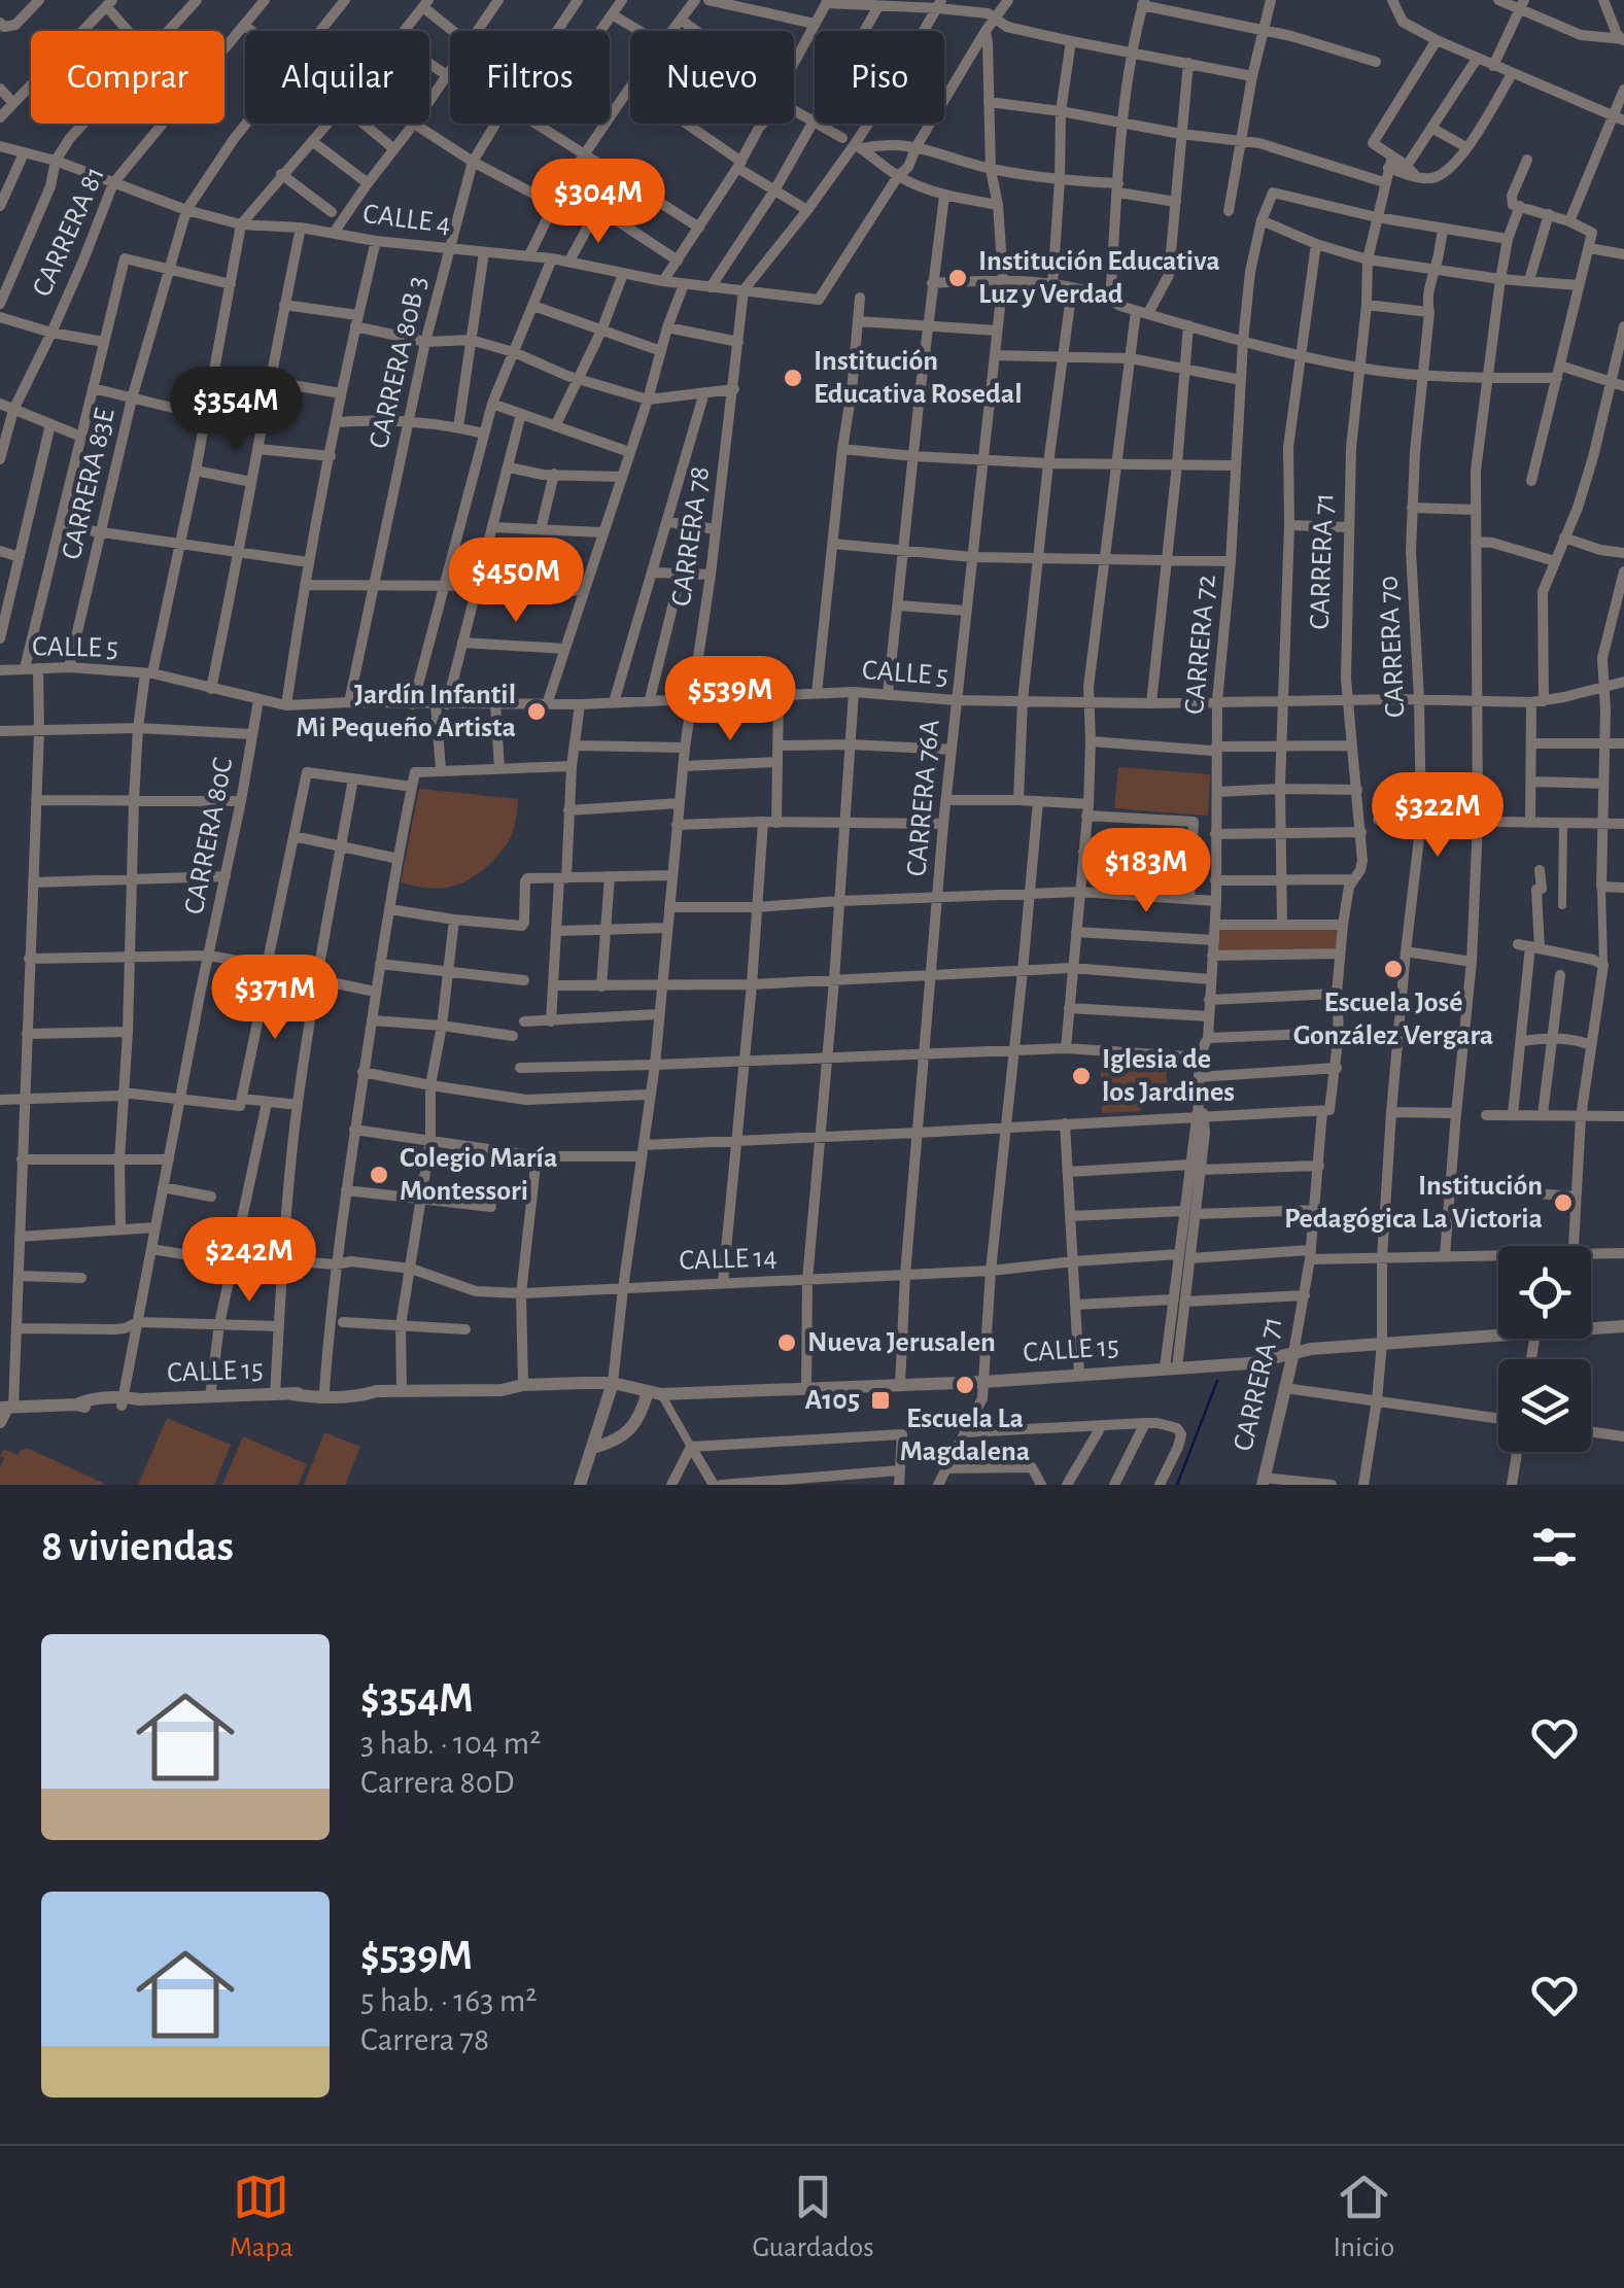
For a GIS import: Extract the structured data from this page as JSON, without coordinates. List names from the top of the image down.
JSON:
{
  "streets": {
    "street": [
      "CALLE 4",
      "CARRERA 81",
      "CARRERA 80B 3",
      "CARRERA 83E",
      "CARRERA 78",
      "CARRERA 71",
      "CARRERA 72",
      "CARRERA 70",
      "CALLE 5",
      "CARRERA 76A",
      "CARRERA 80C",
      "CALLE 14",
      "CALLE 15"
    ]
  },
  "crossings": [
    ["CALLE 4", "CARRERA 81"],
    ["CALLE 4", "CARRERA 80B 3"],
    ["CALLE 4", "CARRERA 83E"],
    ["CALLE 4", "CARRERA 78"],
    ["CARRERA 80B 3", "CALLE 5"],
    ["CARRERA 83E", "CALLE 5"],
    ["CARRERA 78", "CALLE 5"],
    ["CARRERA 78", "CALLE 14"],
    ["CARRERA 78", "CALLE 15"],
    ["CARRERA 71", "CARRERA 72"],
    ["CARRERA 71", "CALLE 5"],
    ["CARRERA 71", "CALLE 14"],
    ["CARRERA 71", "CALLE 15"],
    ["CARRERA 72", "CALLE 5"],
    ["CARRERA 72", "CALLE 14"],
    ["CARRERA 72", "CALLE 15"],
    ["CARRERA 70", "CALLE 5"],
    ["CARRERA 70", "CALLE 14"],
    ["CARRERA 70", "CALLE 15"],
    ["CALLE 5", "CARRERA 76A"],
    ["CALLE 5", "CARRERA 80C"],
    ["CARRERA 76A", "CALLE 14"],
    ["CARRERA 76A", "CALLE 15"],
    ["CARRERA 80C", "CALLE 15"]
  ],
  "places": {
    "other": [
      "Institución Educativa Luz y Verdad",
      "Institución Educativa Rosedal",
      "Jardín Infantil Mi Pequeño Artista",
      "Escuela José González Vergara",
      "Iglesia de los Jardines",
      "Colegio María Montessori",
      "Institución Pedagógica La Victoria",
      "Nueva Jerusalen",
      "Escuela La Magdalena"
    ],
    "transit": ["A105"]
  },
  "page": {
    "chip": [
      "Comprar",
      "Alquilar",
      "Filtros",
      "Nuevo",
      "Piso"
    ],
    "price": [
      "$304M",
      "$354M",
      "$450M",
      "$539M",
      "$322M",
      "$183M",
      "$371M",
      "$242M"
    ],
    "heading": "8 viviendas",
    "list": [
      {
        "name": "$354M",
        "note": "3 hab. · 104 m² · Carrera 80D"
      },
      {
        "name": "$539M",
        "note": "5 hab. · 163 m² · Carrera 78"
      }
    ],
    "tabs": ["Mapa", "Guardados", "Inicio"]
  }
}
